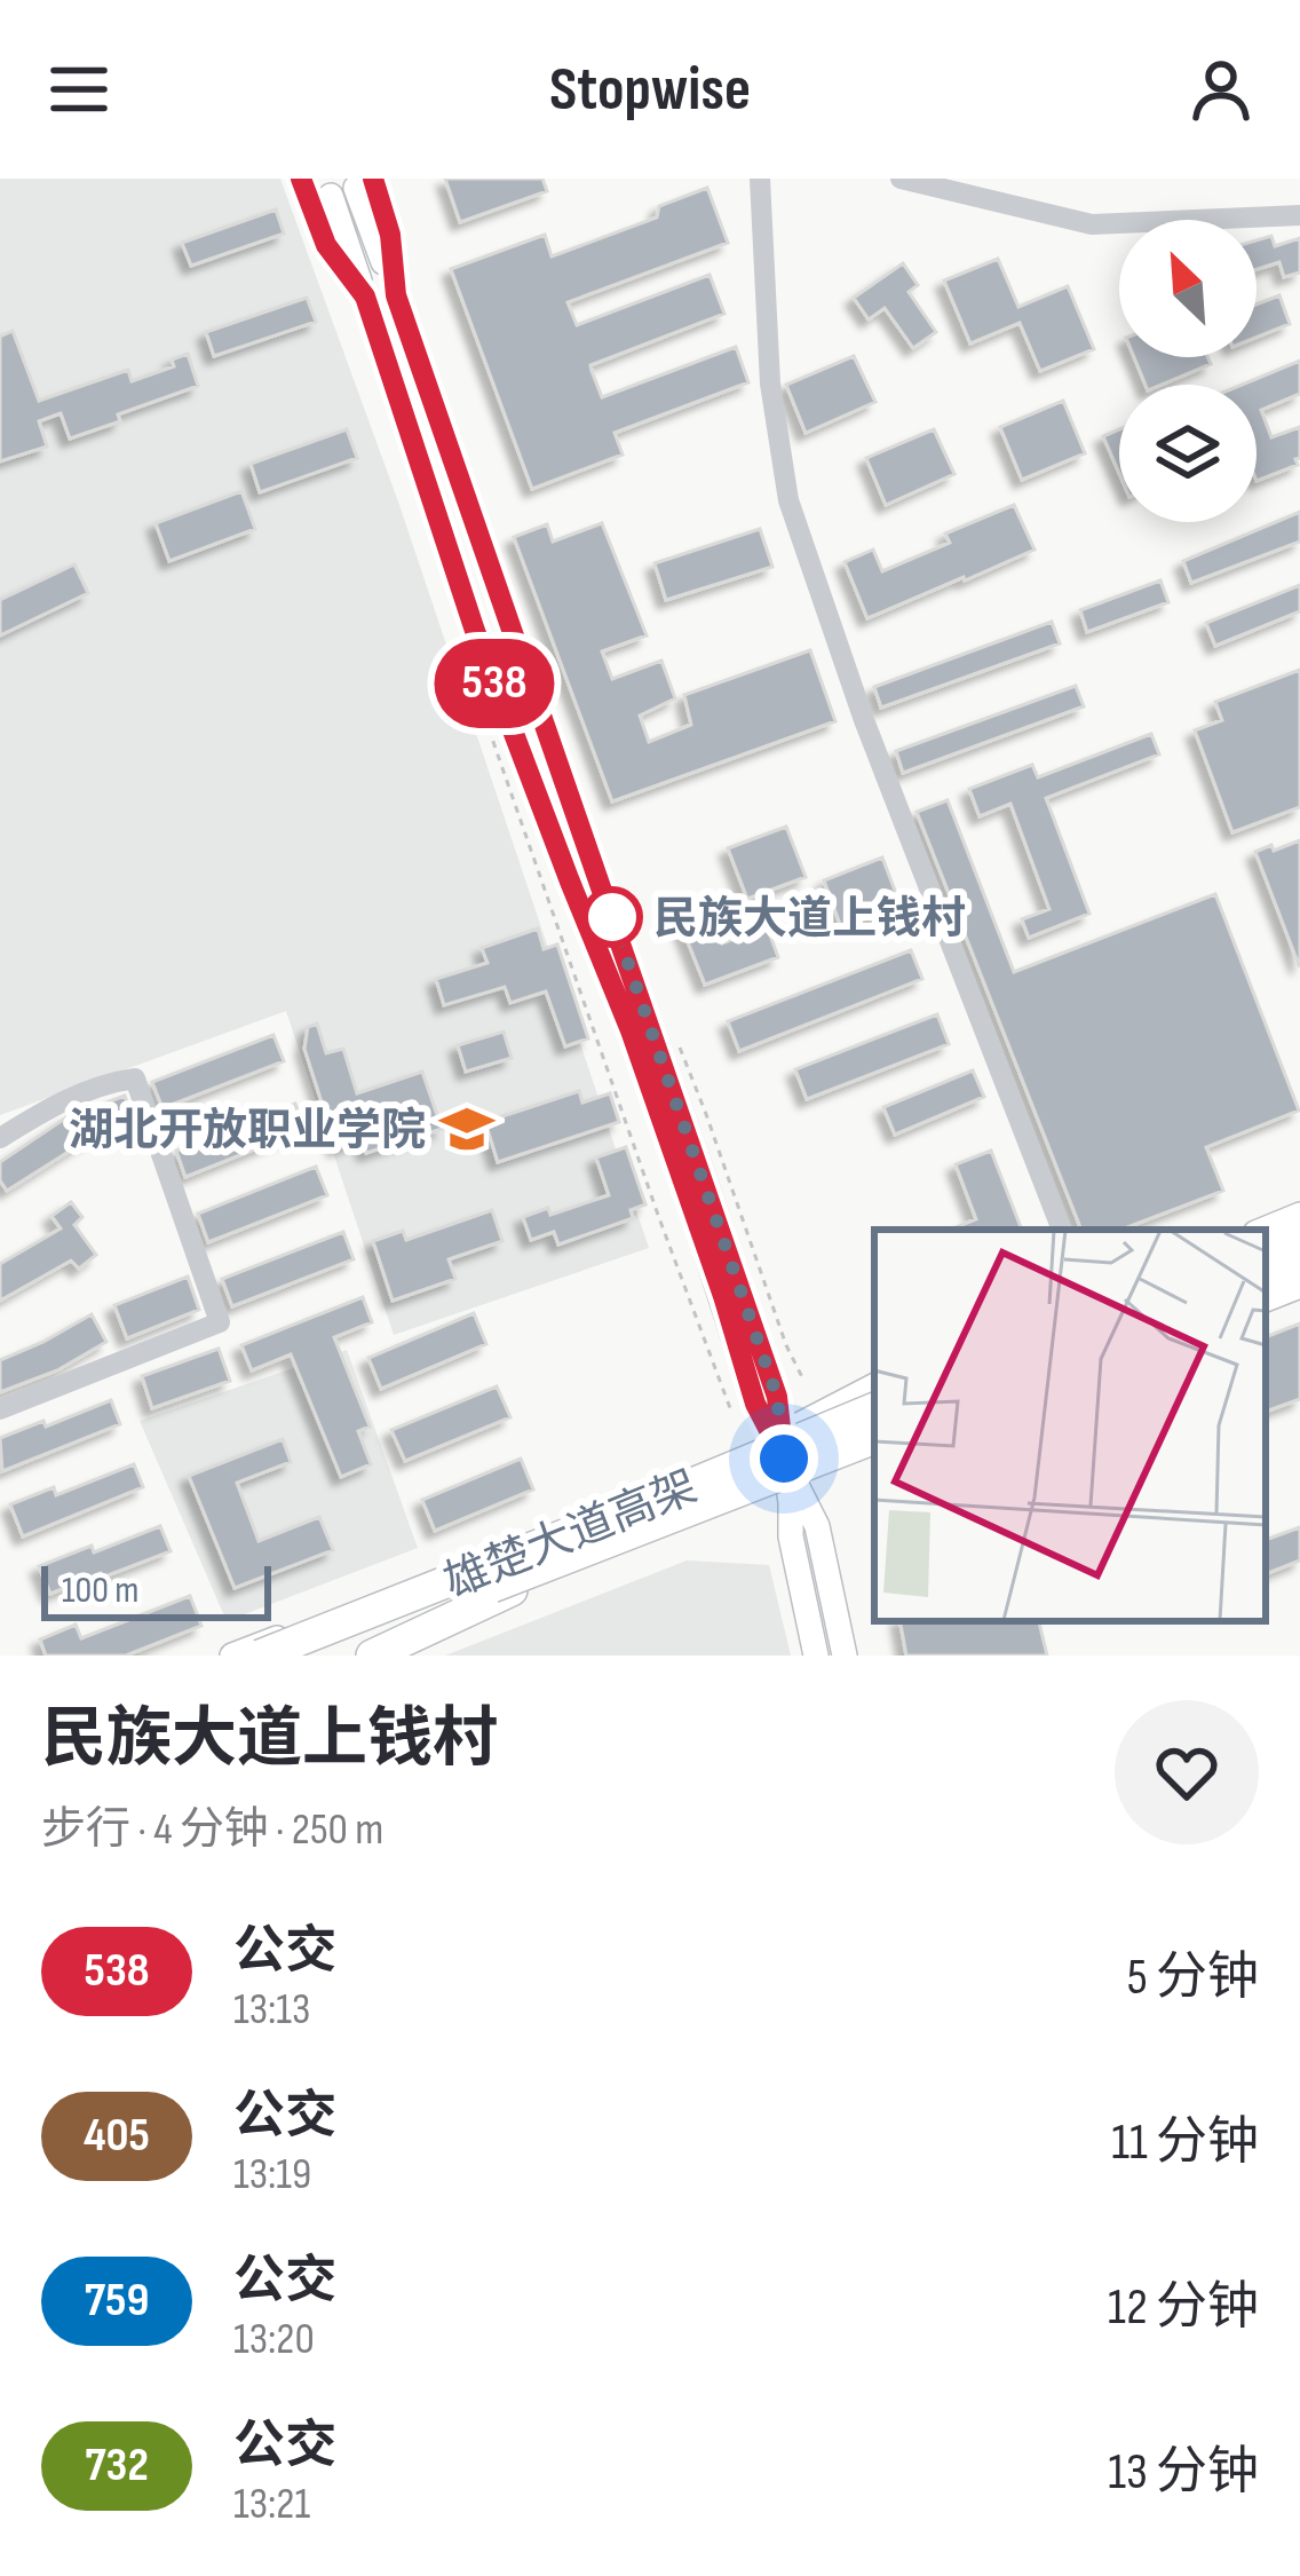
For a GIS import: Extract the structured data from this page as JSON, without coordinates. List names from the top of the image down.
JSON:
{
  "streets": {
    "highway": ["雄楚大道高架"]
  },
  "places": {
    "other": ["民族大道上钱村"],
    "school or university": ["湖北开放职业学院"]
  },
  "lines": ["bus line 538"],
  "scale_bar": "100 m",
  "north": "top left",
  "page": {
    "header": "Stopwise",
    "on_map": "538",
    "scale": "100 m",
    "heading": ["民族大道上钱村", "步行 · 4 分钟 · 250 m"],
    "list": [
      {
        "mark": "538",
        "name": "公交",
        "note": "13:13",
        "value": "5 分钟"
      },
      {
        "mark": "405",
        "name": "公交",
        "note": "13:19",
        "value": "11 分钟"
      },
      {
        "mark": "759",
        "name": "公交",
        "note": "13:20",
        "value": "12 分钟"
      },
      {
        "mark": "732",
        "name": "公交",
        "note": "13:21",
        "value": "13 分钟"
      }
    ]
  }
}
